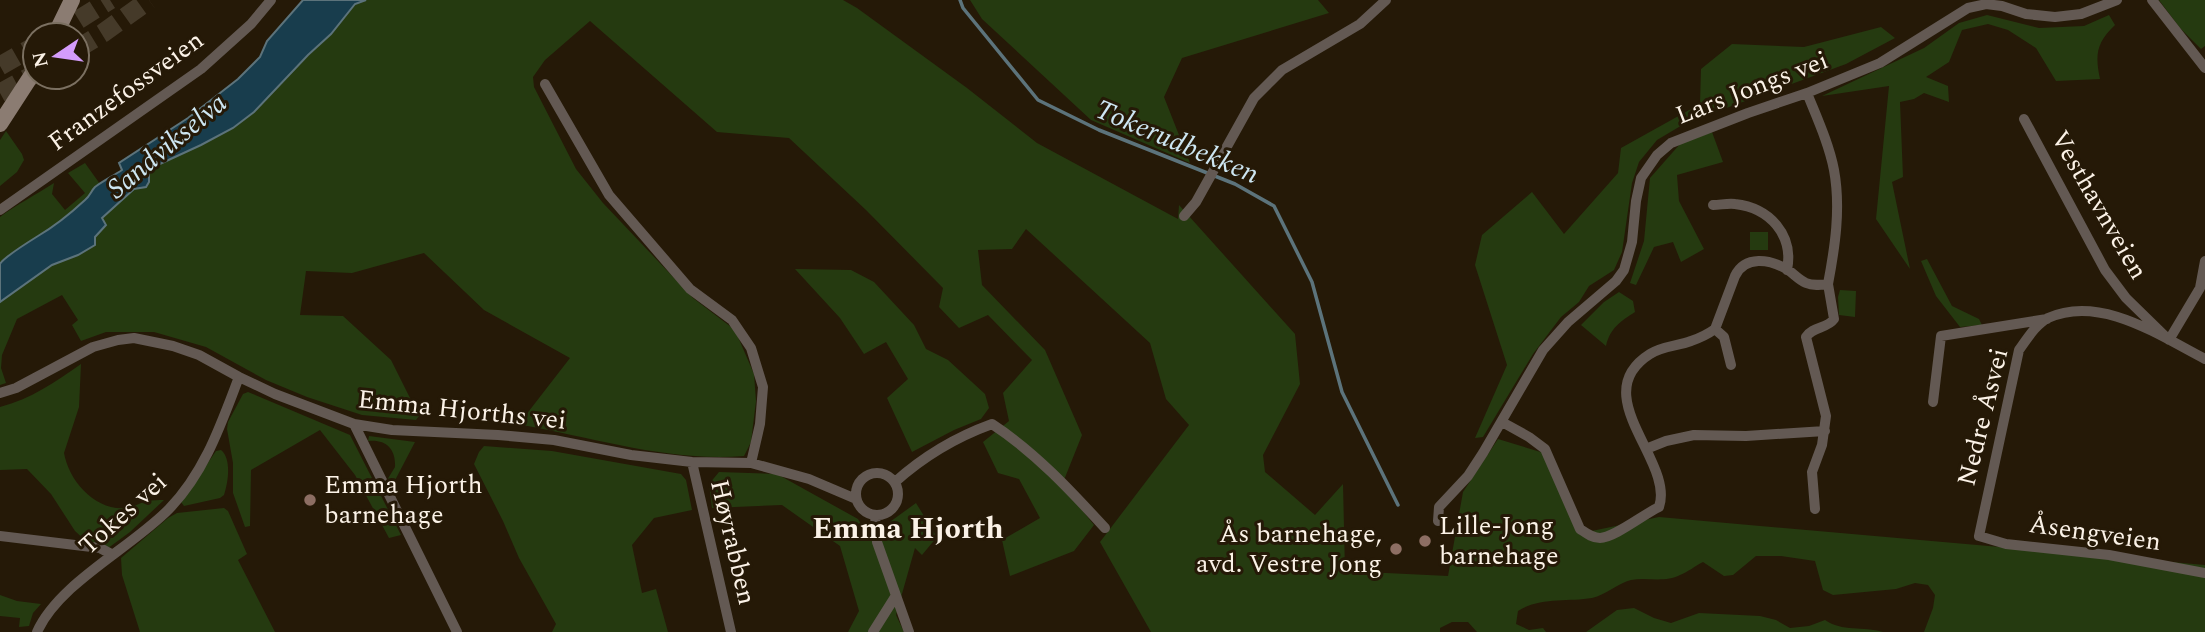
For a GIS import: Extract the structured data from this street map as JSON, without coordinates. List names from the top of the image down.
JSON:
{
  "streets": {
    "street": [
      "Lars Jongs vei",
      "Franzefossveien",
      "Vesthavnveien",
      "Emma Hjorths vei",
      "Nedre Åsvei",
      "Tokes vei",
      "Åsengveien",
      "Høyrabben"
    ]
  },
  "crossings": [
    ["Emma Hjorths vei", "Tokes vei"],
    ["Emma Hjorths vei", "Høyrabben"],
    ["Nedre Åsvei", "Åsengveien"]
  ],
  "districts": ["Emma Hjorth"],
  "water": ["Tokerudbekken", "Sandvikselva"],
  "places": ["Emma Hjorth barnehage", "Lille-Jong barnehage", "Ås barnehage, avd. Vestre Jong"],
  "north": "left"
}
